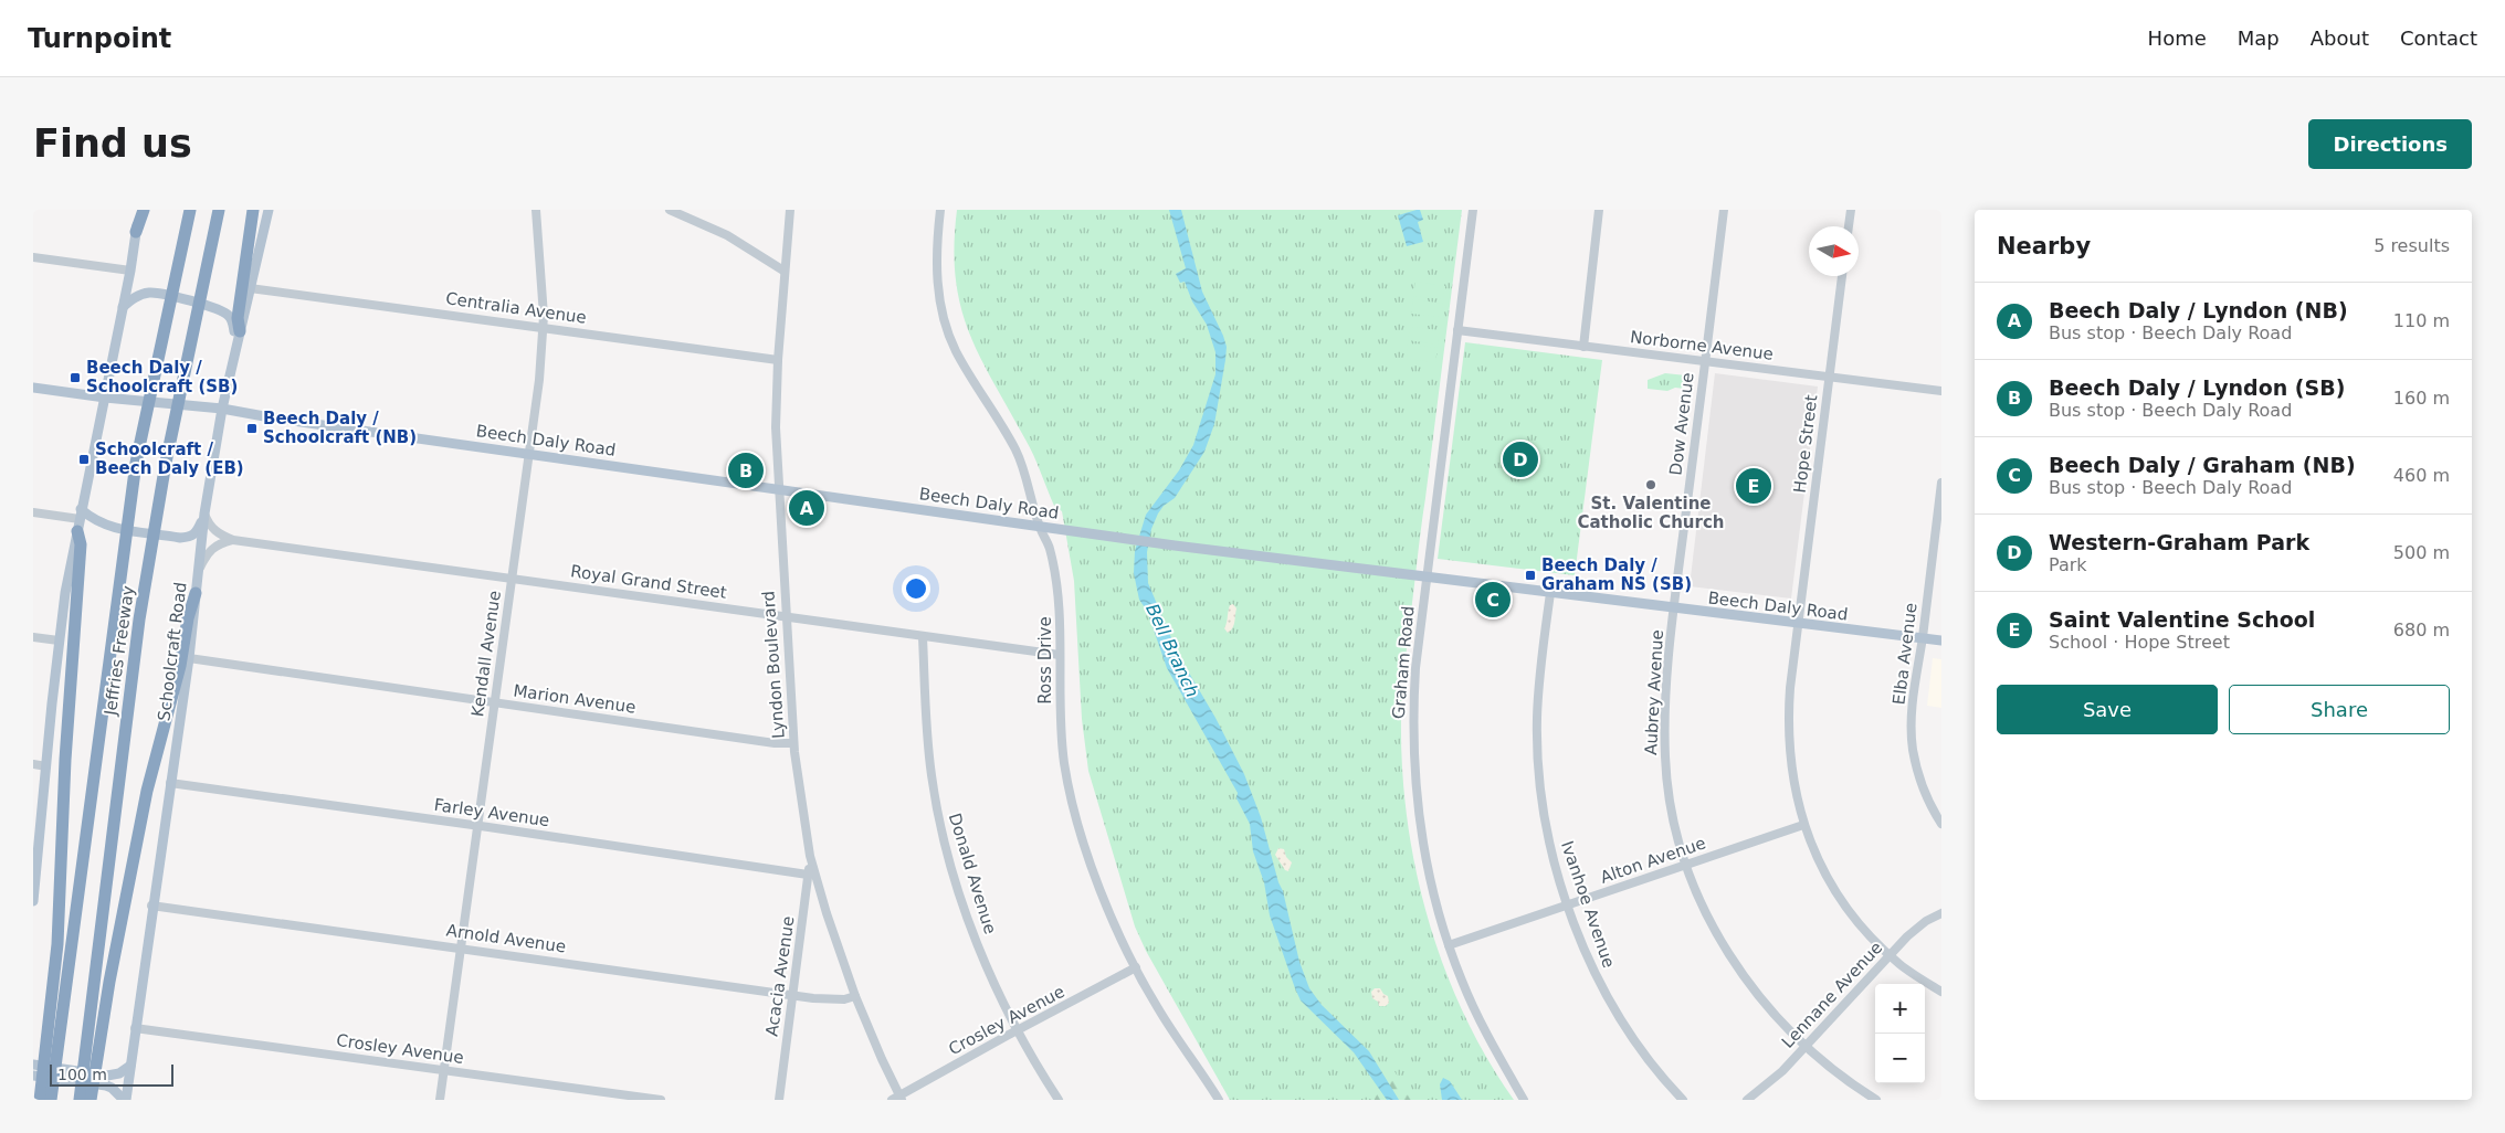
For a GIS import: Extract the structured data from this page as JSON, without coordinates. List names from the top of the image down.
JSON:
{
  "streets": {
    "highway": ["Jeffries Freeway"],
    "main road": ["Beech Daly Road", "Schoolcraft Road"],
    "street": [
      "Centralia Avenue",
      "Norborne Avenue",
      "Dow Avenue",
      "Hope Street",
      "Royal Grand Street",
      "Kendall Avenue",
      "Elba Avenue",
      "Ross Drive",
      "Graham Road",
      "Lyndon Boulevard",
      "Aubrey Avenue",
      "Marion Avenue",
      "Farley Avenue",
      "Alton Avenue",
      "Donald Avenue",
      "Ivanhoe Avenue",
      "Arnold Avenue",
      "Acacia Avenue",
      "Lennane Avenue",
      "Crosley Avenue"
    ]
  },
  "crossings": [
    ["Centralia Avenue", "Schoolcraft Road"],
    ["Centralia Avenue", "Kendall Avenue"],
    ["Centralia Avenue", "Lyndon Boulevard"],
    ["Norborne Avenue", "Dow Avenue"],
    ["Norborne Avenue", "Hope Street"],
    ["Norborne Avenue", "Graham Road"],
    ["Dow Avenue", "Beech Daly Road"],
    ["Dow Avenue", "Aubrey Avenue"],
    ["Beech Daly Road", "Hope Street"],
    ["Beech Daly Road", "Schoolcraft Road"],
    ["Beech Daly Road", "Kendall Avenue"],
    ["Beech Daly Road", "Elba Avenue"],
    ["Beech Daly Road", "Ross Drive"],
    ["Beech Daly Road", "Graham Road"],
    ["Beech Daly Road", "Lyndon Boulevard"],
    ["Beech Daly Road", "Aubrey Avenue"],
    ["Beech Daly Road", "Ivanhoe Avenue"],
    ["Hope Street", "Alton Avenue"],
    ["Hope Street", "Lennane Avenue"],
    ["Royal Grand Street", "Schoolcraft Road"],
    ["Royal Grand Street", "Kendall Avenue"],
    ["Royal Grand Street", "Ross Drive"],
    ["Royal Grand Street", "Lyndon Boulevard"],
    ["Royal Grand Street", "Donald Avenue"],
    ["Schoolcraft Road", "Marion Avenue"],
    ["Schoolcraft Road", "Farley Avenue"],
    ["Schoolcraft Road", "Arnold Avenue"],
    ["Schoolcraft Road", "Crosley Avenue"],
    ["Kendall Avenue", "Marion Avenue"],
    ["Kendall Avenue", "Farley Avenue"],
    ["Kendall Avenue", "Arnold Avenue"],
    ["Kendall Avenue", "Crosley Avenue"],
    ["Ross Drive", "Crosley Avenue"],
    ["Graham Road", "Alton Avenue"],
    ["Lyndon Boulevard", "Marion Avenue"],
    ["Lyndon Boulevard", "Arnold Avenue"],
    ["Lyndon Boulevard", "Acacia Avenue"],
    ["Lyndon Boulevard", "Crosley Avenue"],
    ["Aubrey Avenue", "Alton Avenue"],
    ["Aubrey Avenue", "Lennane Avenue"],
    ["Farley Avenue", "Acacia Avenue"],
    ["Alton Avenue", "Ivanhoe Avenue"],
    ["Donald Avenue", "Crosley Avenue"],
    ["Arnold Avenue", "Acacia Avenue"]
  ],
  "water": ["Bell Branch"],
  "places": {
    "transit": [
      "Beech Daly / Schoolcraft (SB)",
      "Beech Daly / Schoolcraft (NB)",
      "Schoolcraft / Beech Daly (EB)",
      "Beech Daly / Graham NS (SB)"
    ],
    "other": ["St. Valentine Catholic Church"]
  },
  "scale_bar": "100 m",
  "north": "right",
  "page": {
    "header": "Turnpoint",
    "nav": [
      "Home",
      "Map",
      "About",
      "Contact"
    ],
    "buttons": [
      "Directions",
      ["Save", "Share"]
    ],
    "title": "Find us",
    "heading": ["Nearby", "5 results"],
    "list": [
      {
        "mark": "A",
        "name": "Beech Daly / Lyndon (NB)",
        "note": "Bus stop · Beech Daly Road",
        "value": "110 m"
      },
      {
        "mark": "B",
        "name": "Beech Daly / Lyndon (SB)",
        "note": "Bus stop · Beech Daly Road",
        "value": "160 m"
      },
      {
        "mark": "C",
        "name": "Beech Daly / Graham (NB)",
        "note": "Bus stop · Beech Daly Road",
        "value": "460 m"
      },
      {
        "mark": "D",
        "name": "Western-Graham Park",
        "note": "Park",
        "value": "500 m"
      },
      {
        "mark": "E",
        "name": "Saint Valentine School",
        "note": "School · Hope Street",
        "value": "680 m"
      }
    ],
    "pins": [
      "D",
      "B",
      "E",
      "A",
      "C"
    ],
    "map_buttons": ["+", "−"],
    "scale": "100 m"
  }
}
